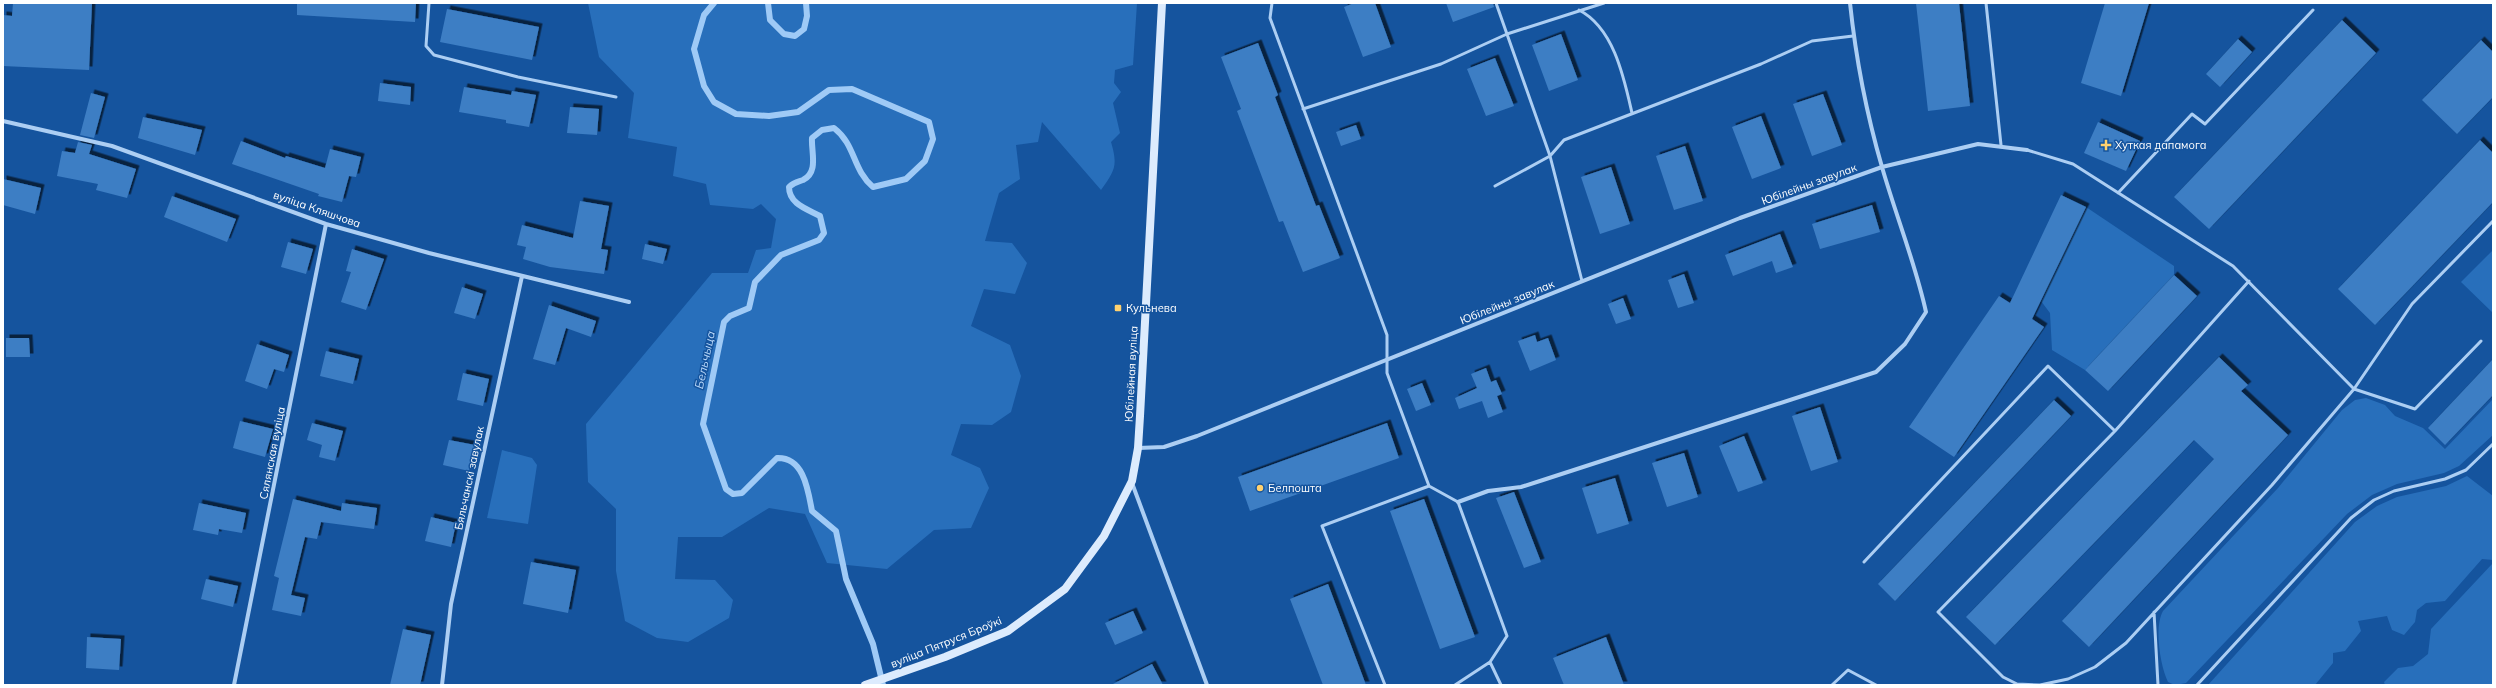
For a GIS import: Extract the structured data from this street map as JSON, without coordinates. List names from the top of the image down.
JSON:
{
  "streets": {
    "main road": ["Юбілейная вуліца", "вуліца Пятруся Броўкі"],
    "street": [
      "Юбілейны завулак",
      "вуліца Кляшчова",
      "Сялянская вуліца",
      "Бяльчанскі завулак"
    ]
  },
  "crossings": [
    ["Юбілейны завулак", "Юбілейная вуліца"],
    ["вуліца Кляшчова", "Сялянская вуліца"],
    ["вуліца Кляшчова", "Бяльчанскі завулак"],
    ["Юбілейная вуліца", "вуліца Пятруся Броўкі"]
  ],
  "water": ["Бельчыца"],
  "places": {
    "health": ["Хуткая дапамога"],
    "transit": ["Кульнева"],
    "other": ["Белпошта"]
  }
}
